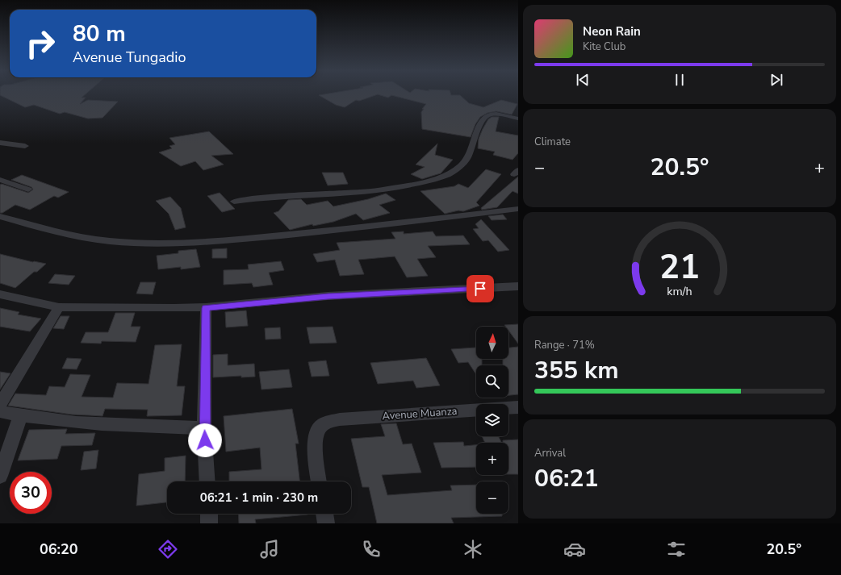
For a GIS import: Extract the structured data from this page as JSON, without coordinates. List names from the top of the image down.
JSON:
{
  "streets": {
    "street": ["Avenue Muanza"]
  },
  "north": "top",
  "page": {
    "turn": ["80 m", "Avenue Tungadio"],
    "song": ["Neon Rain", "Kite Club"],
    "tile": [
      "Climate",
      ["Range · 71%", "355 km"],
      ["Arrival", "06:21"]
    ],
    "heat": ["−", "20.5°", "+"],
    "map_buttons": ["+", "−"],
    "limit": "30",
    "trip": "06:21 · 1 min · 230 m",
    "tabs": ["06:20", "20.5°"],
    "gauge": ["21", "km/h"]
  }
}
